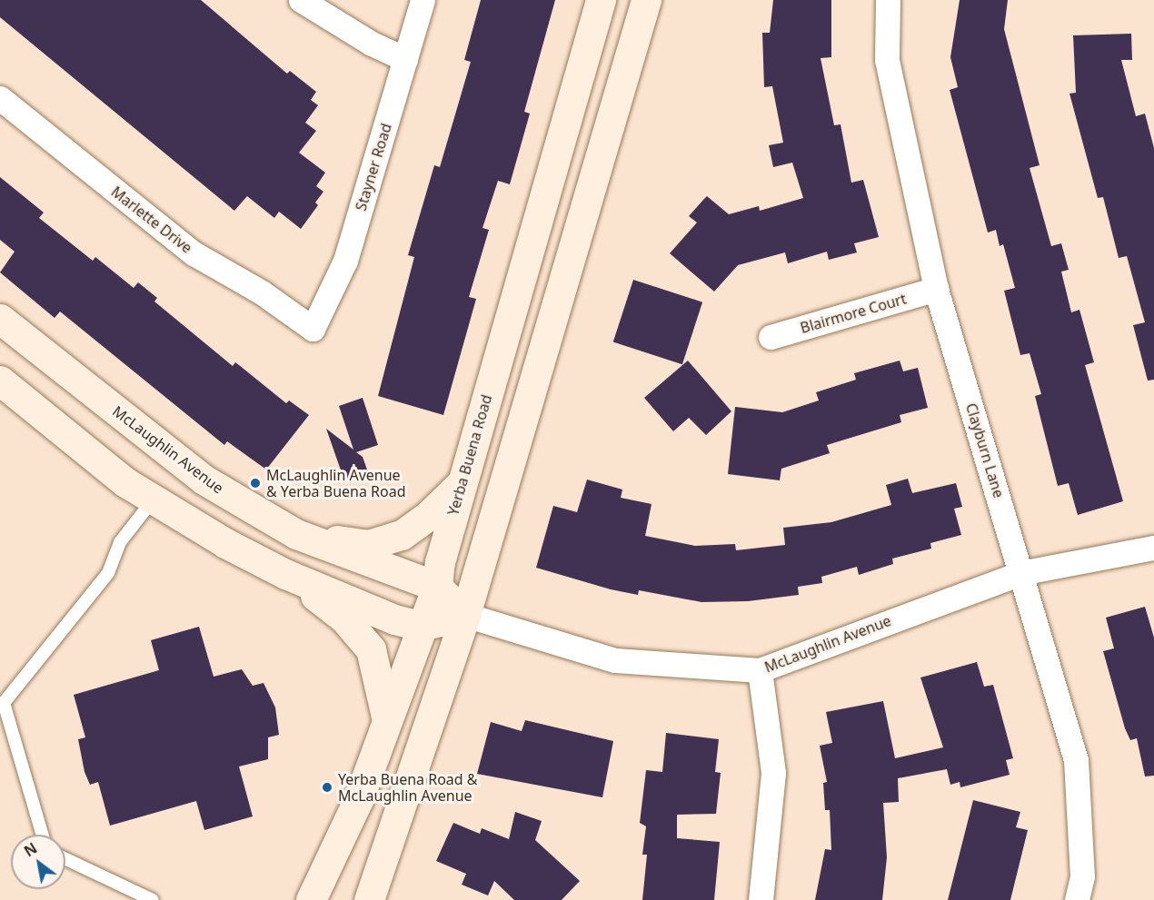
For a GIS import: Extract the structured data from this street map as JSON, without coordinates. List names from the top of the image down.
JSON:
{
  "streets": {
    "main road": ["McLaughlin Avenue", "Yerba Buena Road"],
    "street": [
      "Stayner Road",
      "Marlette Drive",
      "Blairmore Court",
      "Clayburn Lane"
    ]
  },
  "crossings": [
    ["Stayner Road", "Marlette Drive"],
    ["Blairmore Court", "Clayburn Lane"],
    ["McLaughlin Avenue", "Clayburn Lane"],
    ["McLaughlin Avenue", "Yerba Buena Road"]
  ],
  "places": ["McLaughlin Avenue & Yerba Buena Road", "Yerba Buena Road & McLaughlin Avenue"],
  "north": "top left"
}
